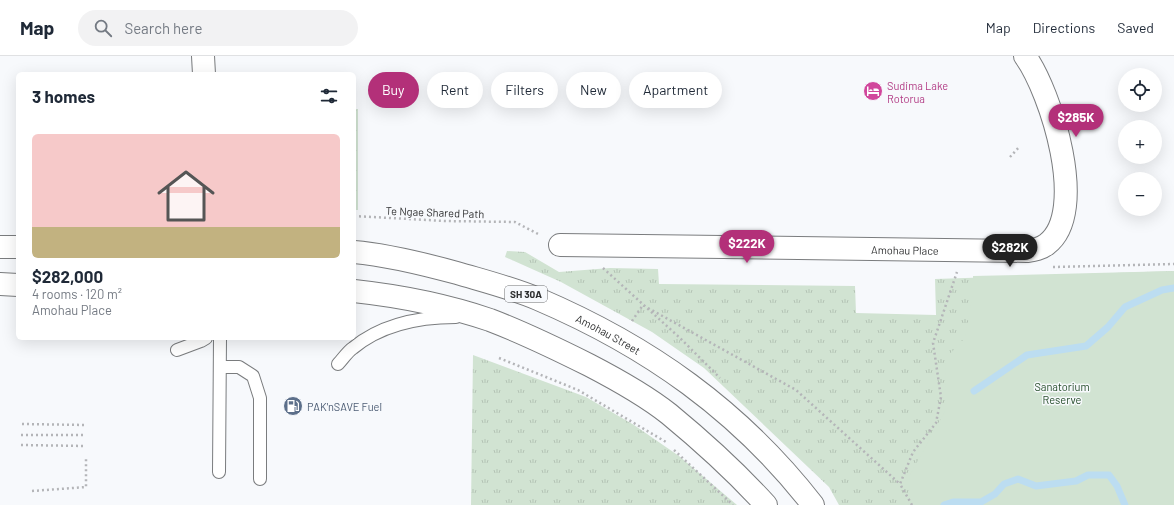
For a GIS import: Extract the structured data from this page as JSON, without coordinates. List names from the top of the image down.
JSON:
{
  "streets": {
    "main road": ["Amohau Place", "SH 30A", "Amohau Street"],
    "path": ["Te Ngae Shared Path"]
  },
  "parks": ["Sanatorium Reserve"],
  "places": {
    "hotel": ["Sudima Lake Rotorua"],
    "fuel station": ["PAK'nSAVE Fuel"]
  },
  "page": {
    "header": "Map",
    "search": "Search here",
    "nav": ["Map", "Directions", "Saved"],
    "map_buttons": ["+", "−"],
    "chip": [
      "Buy",
      "Rent",
      "Filters",
      "New",
      "Apartment"
    ],
    "heading": "3 homes",
    "price": ["$285K", "$222K", "$282K"],
    "list": [
      {
        "name": "$282,000",
        "note": "4 rooms · 120 m² · Amohau Place"
      }
    ]
  }
}
